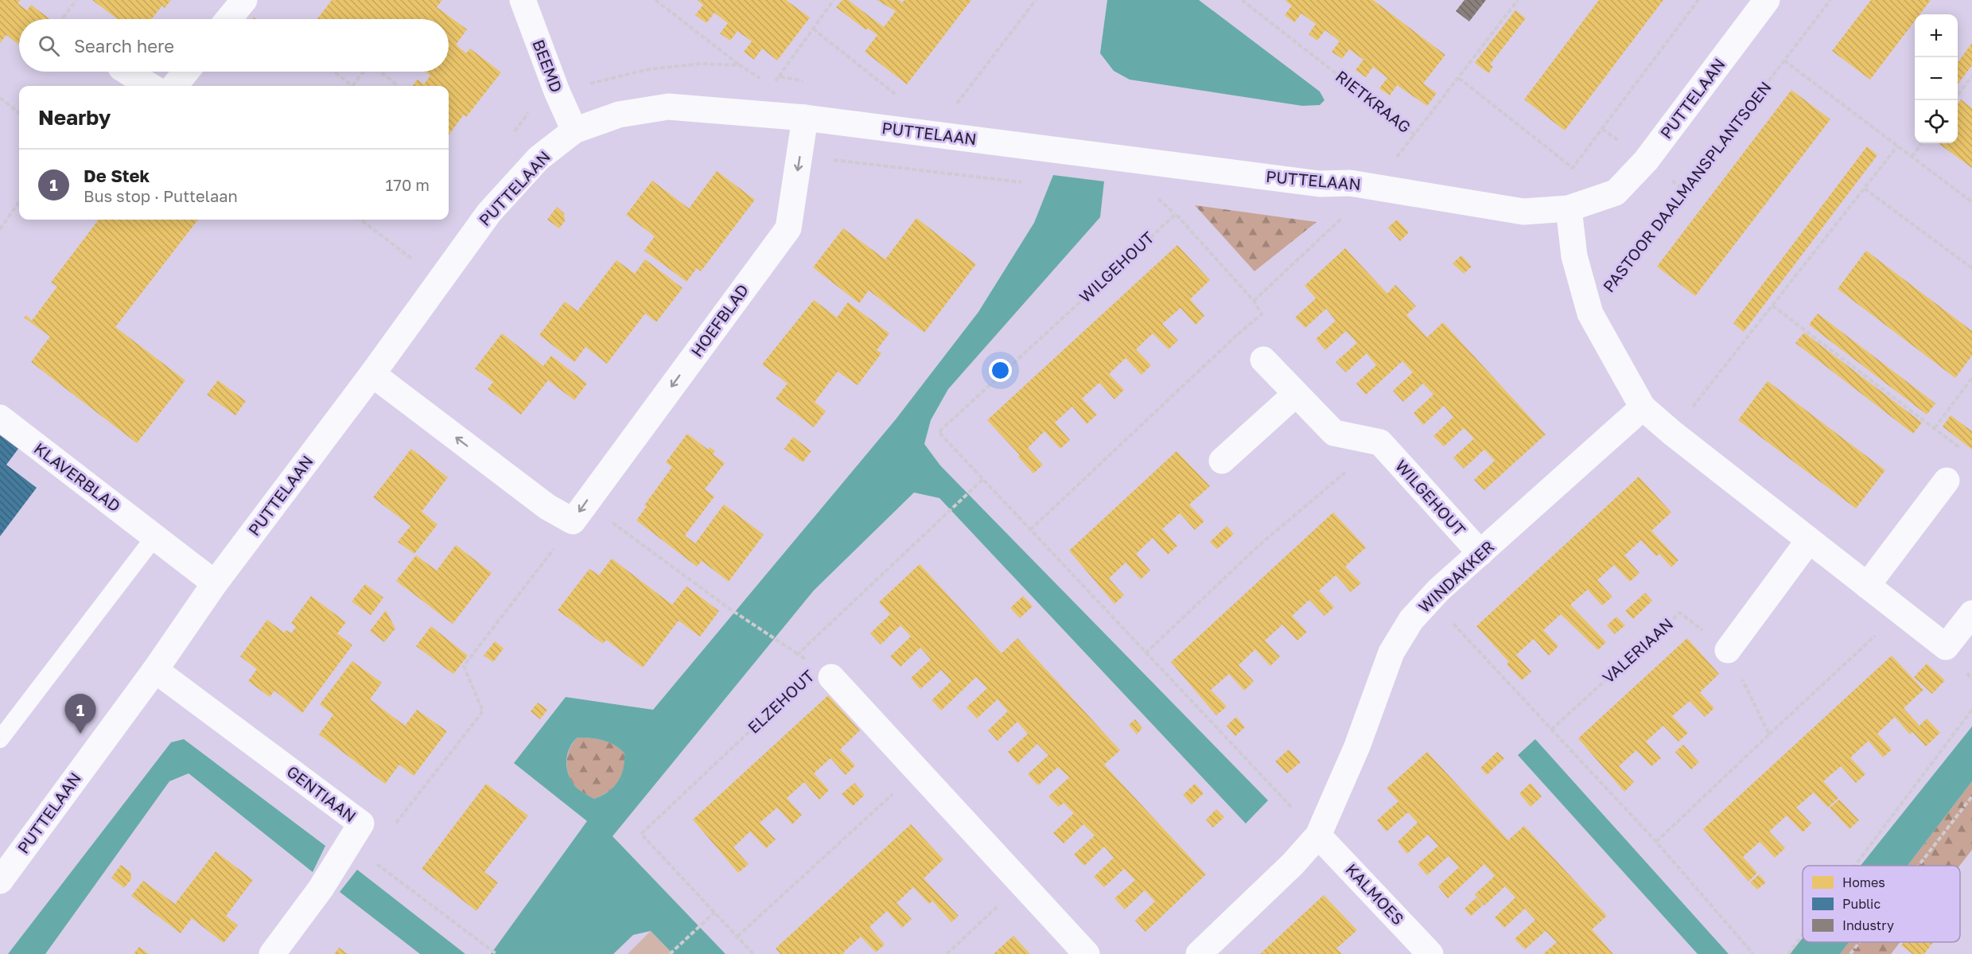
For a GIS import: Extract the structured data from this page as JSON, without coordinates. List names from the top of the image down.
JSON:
{
  "streets": {
    "street": [
      "BEEMD",
      "PUTTELAAN",
      "WILGEHOUT",
      "HOEFBLAD",
      "KLAVERBLAD",
      "WINDAKKER",
      "ELZEHOUT",
      "GENTIAAN",
      "KALMOES"
    ],
    "path": ["RIETKRAAG", "PASTOOR DAALMANSPLANTSOEN", "VALERIAAN"]
  },
  "crossings": [
    ["BEEMD", "PUTTELAAN"],
    ["PUTTELAAN", "HOEFBLAD"],
    ["PUTTELAAN", "GENTIAAN"],
    ["WILGEHOUT", "WINDAKKER"],
    ["WINDAKKER", "KALMOES"]
  ],
  "one_way": ["HOEFBLAD"],
  "legend": ["Homes", "Public", "Industry"],
  "page": {
    "map_buttons": ["+", "−"],
    "search": "Search here",
    "heading": "Nearby",
    "list": [
      {
        "mark": "1",
        "name": "De Stek",
        "note": "Bus stop · Puttelaan",
        "value": "170 m"
      }
    ],
    "pins": "1"
  }
}
